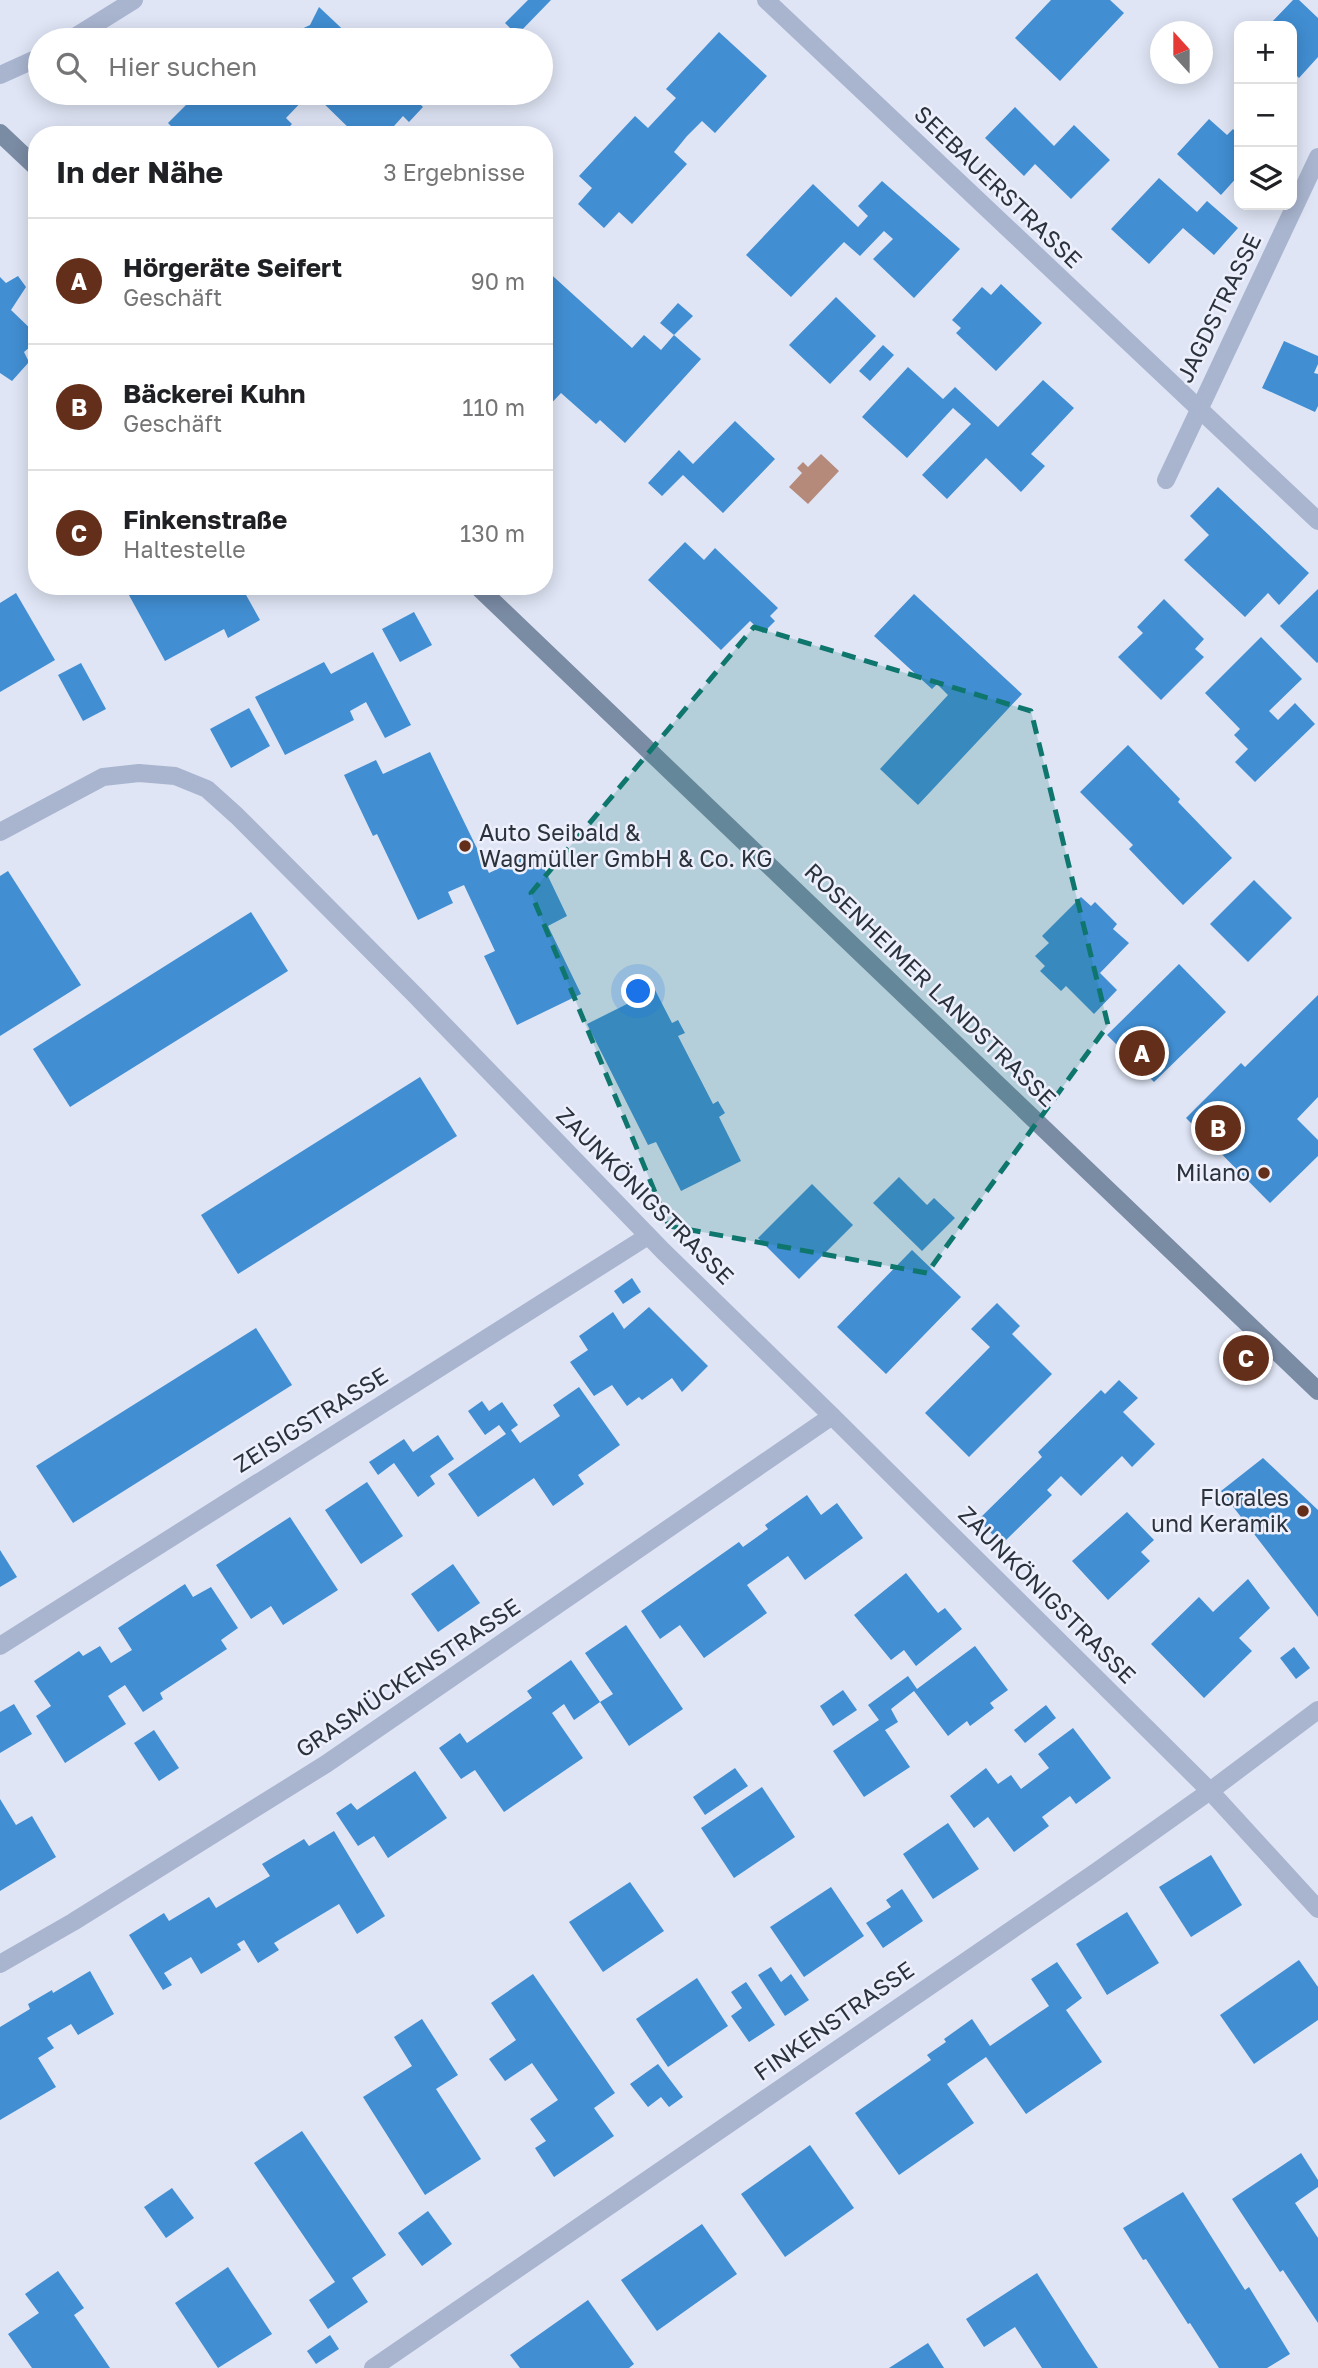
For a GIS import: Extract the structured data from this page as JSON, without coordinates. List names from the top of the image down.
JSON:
{
  "streets": {
    "main road": ["ROSENHEIMER LANDSTRASSE"],
    "street": [
      "SEEBAUERSTRASSE",
      "JAGDSTRASSE",
      "ZAUNKÖNIGSTRASSE",
      "ZEISIGSTRASSE",
      "GRASMÜCKENSTRASSE",
      "FINKENSTRASSE"
    ]
  },
  "crossings": [
    ["SEEBAUERSTRASSE", "JAGDSTRASSE"],
    ["ZAUNKÖNIGSTRASSE", "ZEISIGSTRASSE"],
    ["ZAUNKÖNIGSTRASSE", "GRASMÜCKENSTRASSE"],
    ["ZAUNKÖNIGSTRASSE", "FINKENSTRASSE"]
  ],
  "places": ["Auto Seibald & Wagmüller GmbH & Co. KG", "Milano", "Florales und Keramik"],
  "north": "top",
  "page": {
    "map_buttons": ["+", "−"],
    "search": "Hier suchen",
    "heading": ["In der Nähe", "3 Ergebnisse"],
    "list": [
      {
        "mark": "A",
        "name": "Hörgeräte Seifert",
        "note": "Geschäft",
        "value": "90 m"
      },
      {
        "mark": "B",
        "name": "Bäckerei Kuhn",
        "note": "Geschäft",
        "value": "110 m"
      },
      {
        "mark": "C",
        "name": "Finkenstraße",
        "note": "Haltestelle",
        "value": "130 m"
      }
    ],
    "pins": ["A", "B", "C"]
  }
}
